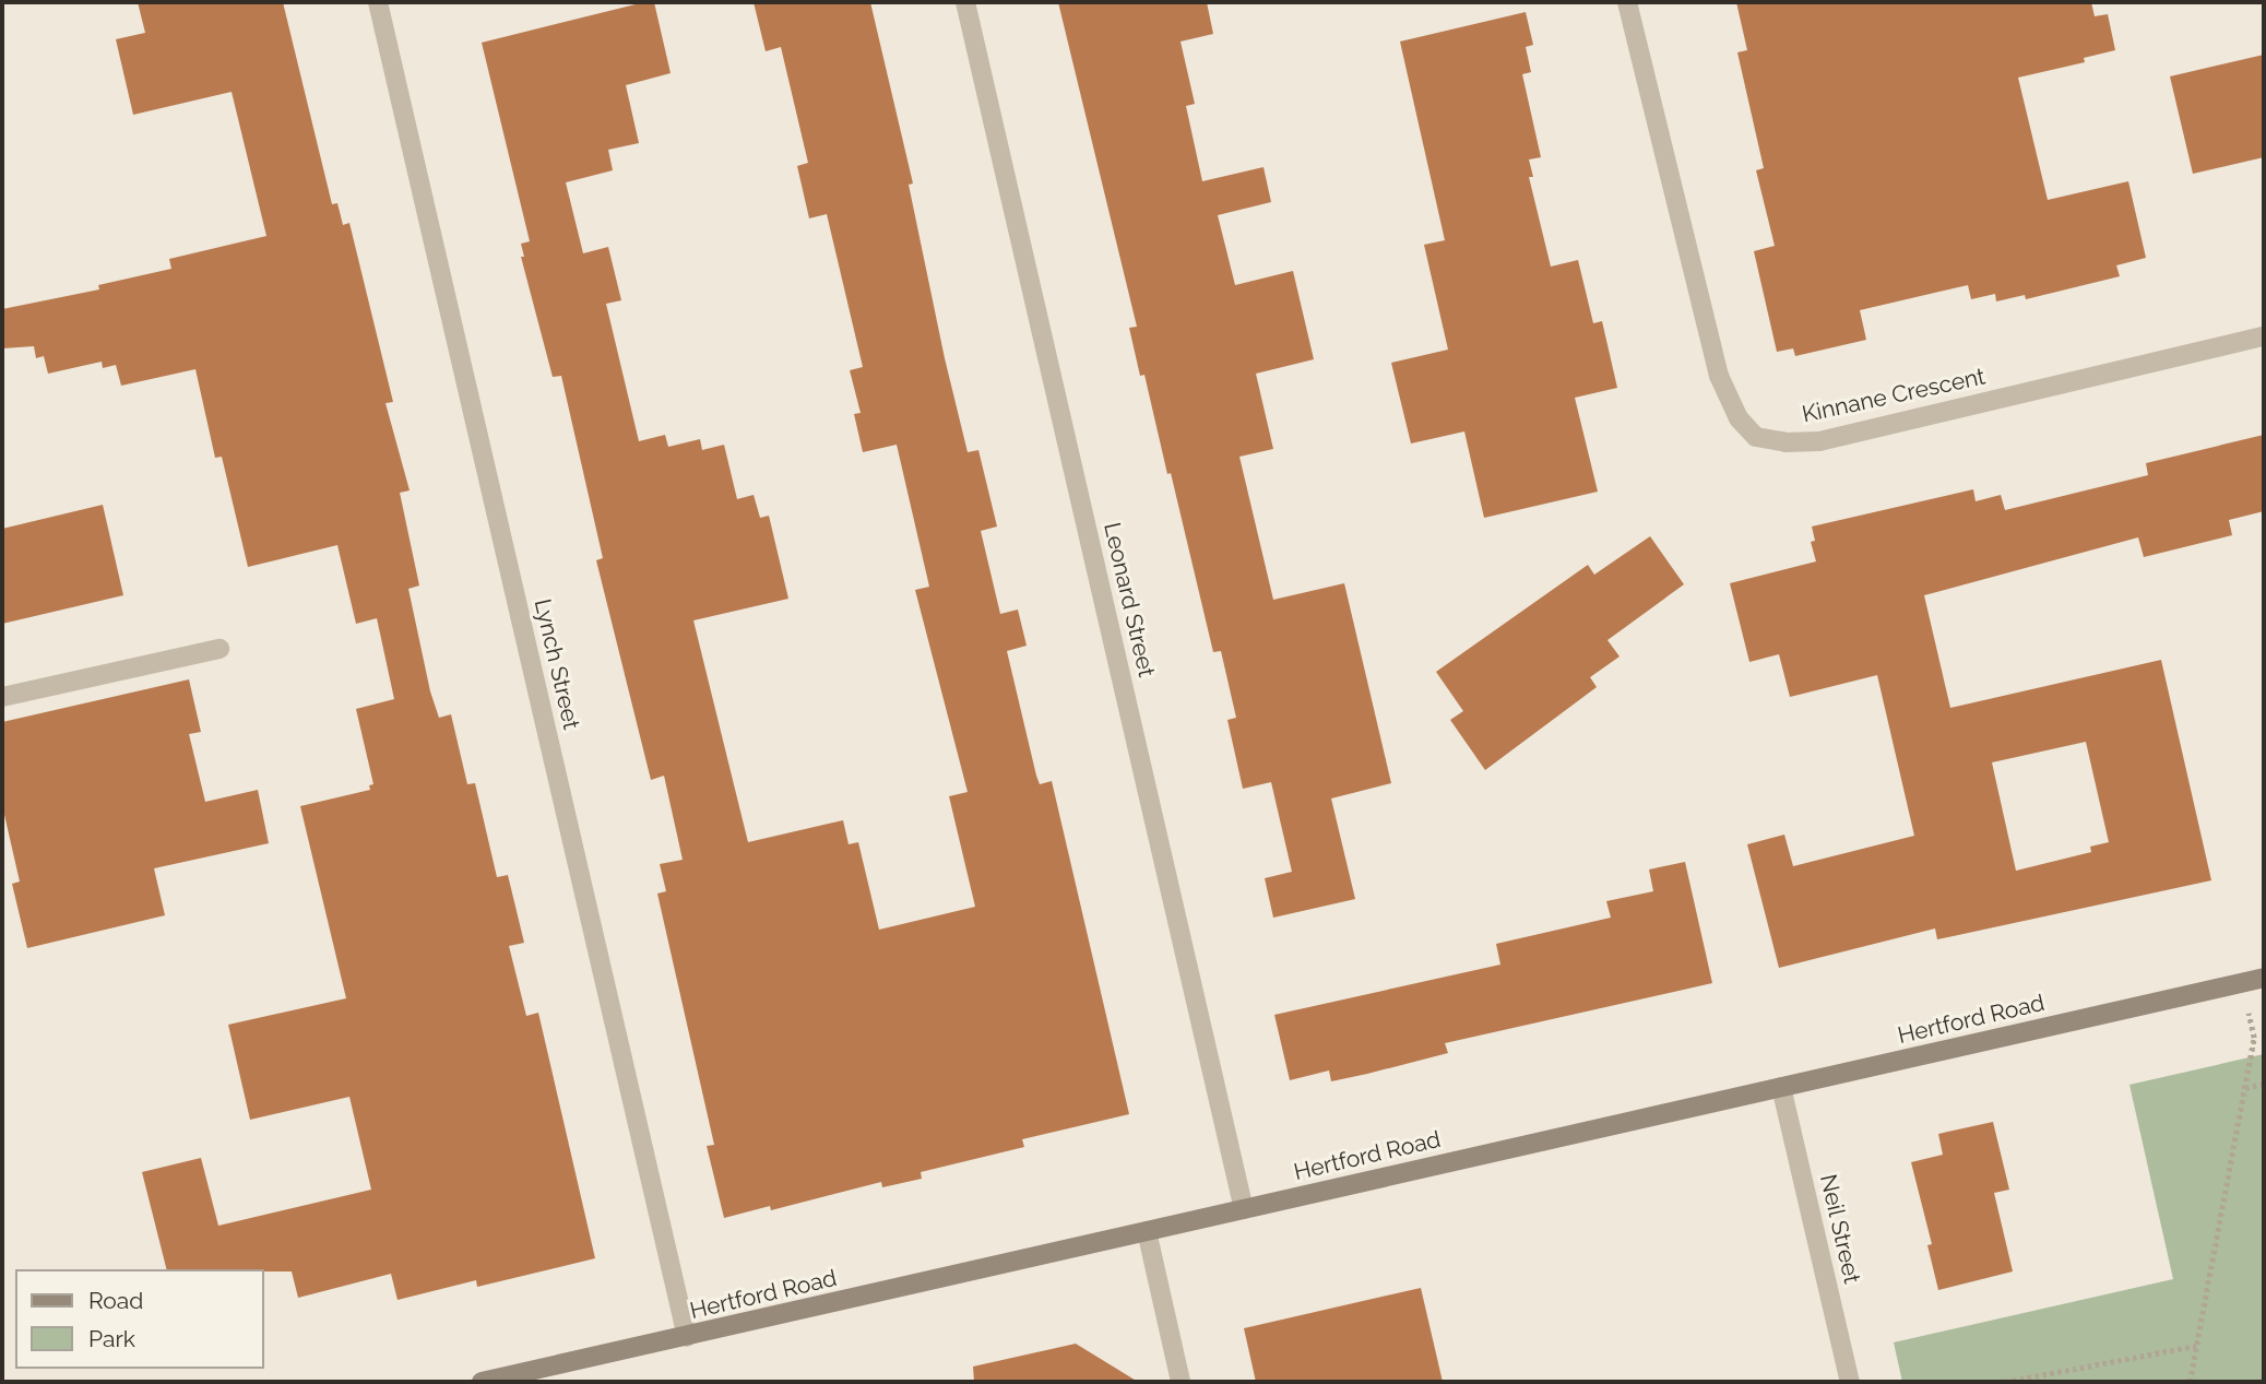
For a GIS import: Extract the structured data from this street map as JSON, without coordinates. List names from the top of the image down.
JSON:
{
  "streets": {
    "street": [
      "Kinnane Crescent",
      "Leonard Street",
      "Lynch Street",
      "Hertford Road",
      "Neil Street"
    ]
  },
  "crossings": [
    ["Leonard Street", "Hertford Road"],
    ["Lynch Street", "Hertford Road"],
    ["Hertford Road", "Neil Street"]
  ],
  "legend": ["Road", "Park"]
}
